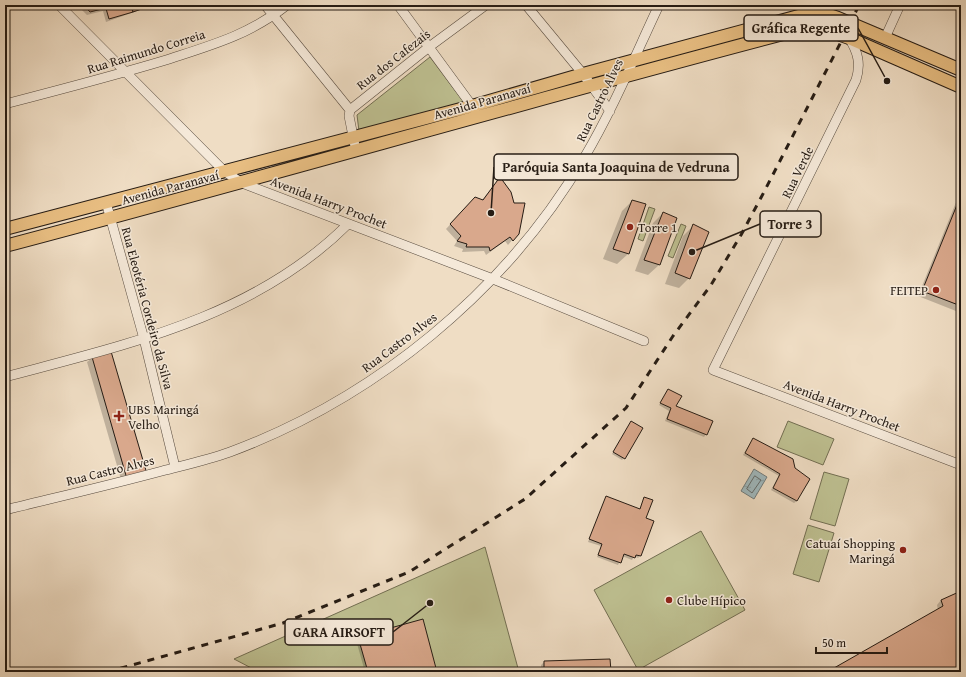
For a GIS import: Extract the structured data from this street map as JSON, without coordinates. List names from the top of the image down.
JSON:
{
  "streets": {
    "main road": ["Avenida Paranavaí"],
    "street": [
      "Rua Raimundo Correia",
      "Rua dos Cafezais",
      "Rua Castro Alves",
      "Rua Verde",
      "Avenida Harry Prochet",
      "Rua Eleotéria Cordeiro da Silva"
    ]
  },
  "crossings": [
    ["Rua Raimundo Correia", "Avenida Harry Prochet"],
    ["Rua Castro Alves", "Avenida Paranavaí"],
    ["Rua Castro Alves", "Avenida Harry Prochet"],
    ["Rua Castro Alves", "Rua Eleotéria Cordeiro da Silva"],
    ["Avenida Paranavaí", "Rua Verde"],
    ["Avenida Paranavaí", "Avenida Harry Prochet"],
    ["Avenida Paranavaí", "Rua Eleotéria Cordeiro da Silva"],
    ["Rua Verde", "Avenida Harry Prochet"]
  ],
  "places": {
    "other": [
      "Gráfica Regente",
      "Paróquia Santa Joaquina de Vedruna",
      "Torre 1",
      "Torre 3",
      "FEITEP",
      "Catuaí Shopping Maringá",
      "Clube Hípico",
      "GARA AIRSOFT"
    ],
    "health": ["UBS Maringá Velho"]
  },
  "scale_bar": "50 m"
}
